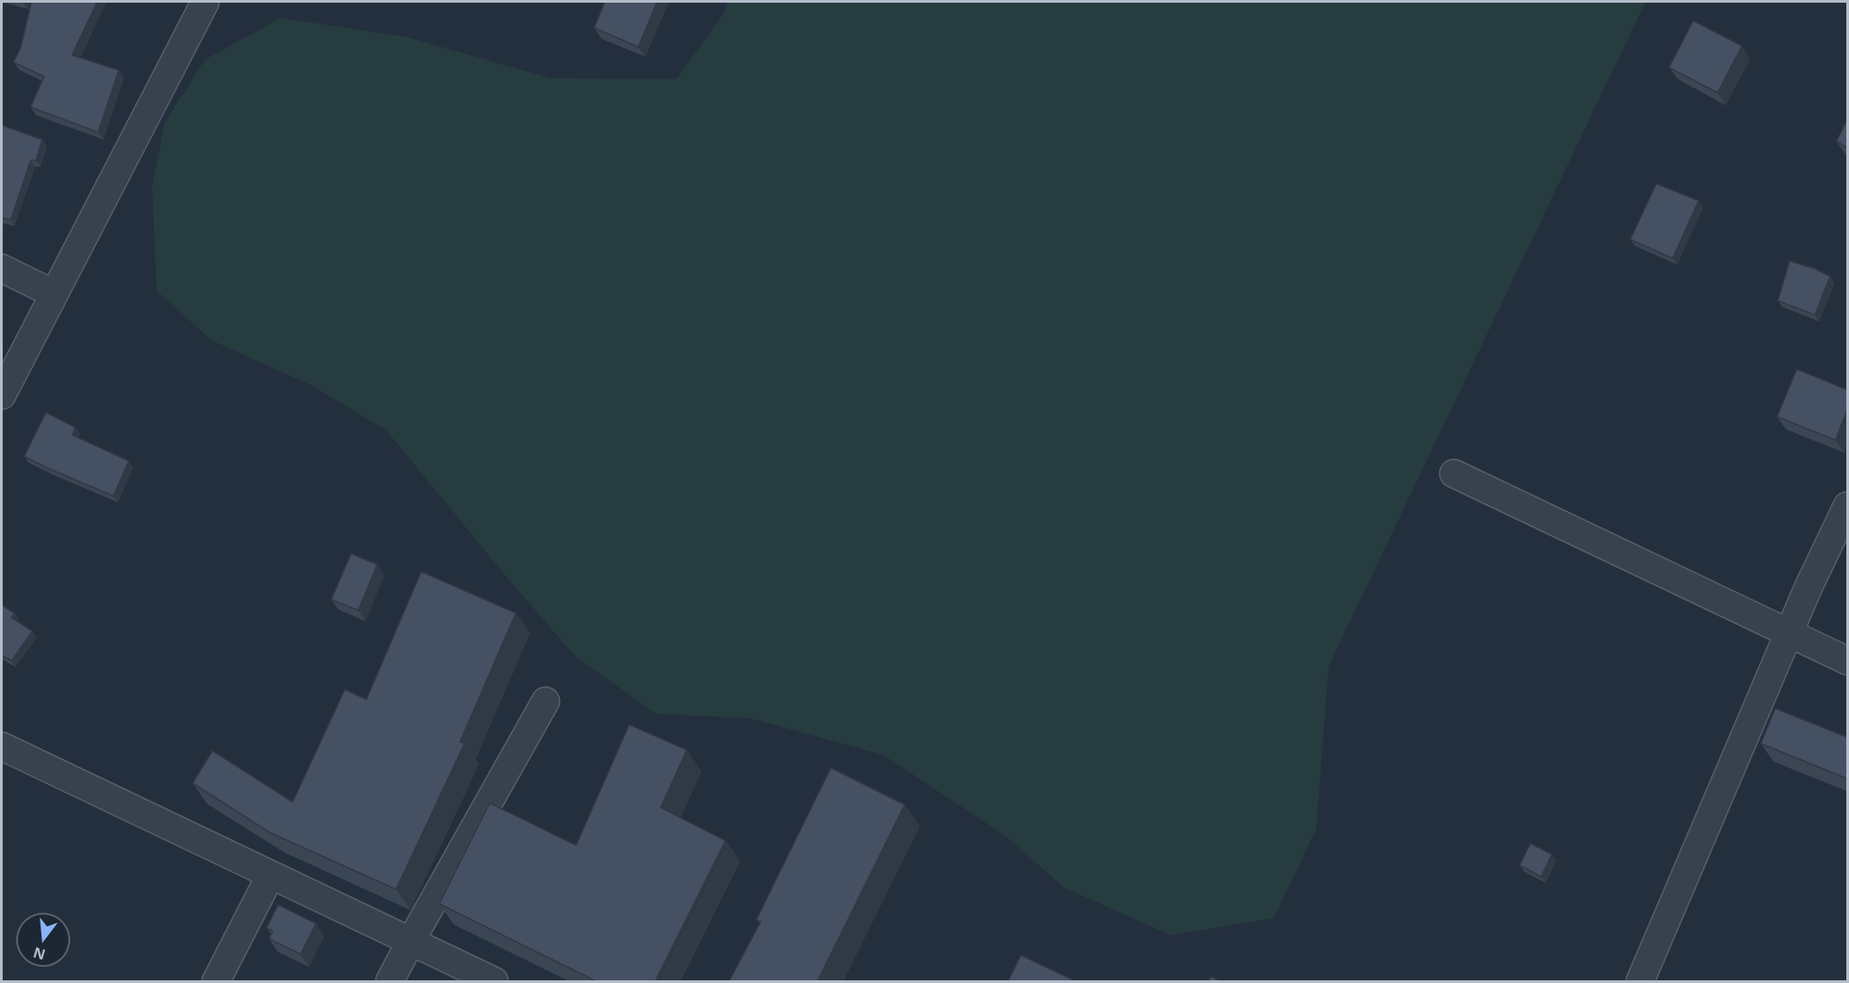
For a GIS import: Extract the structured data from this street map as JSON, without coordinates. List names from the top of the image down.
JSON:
{
  "north": "bottom"
}
